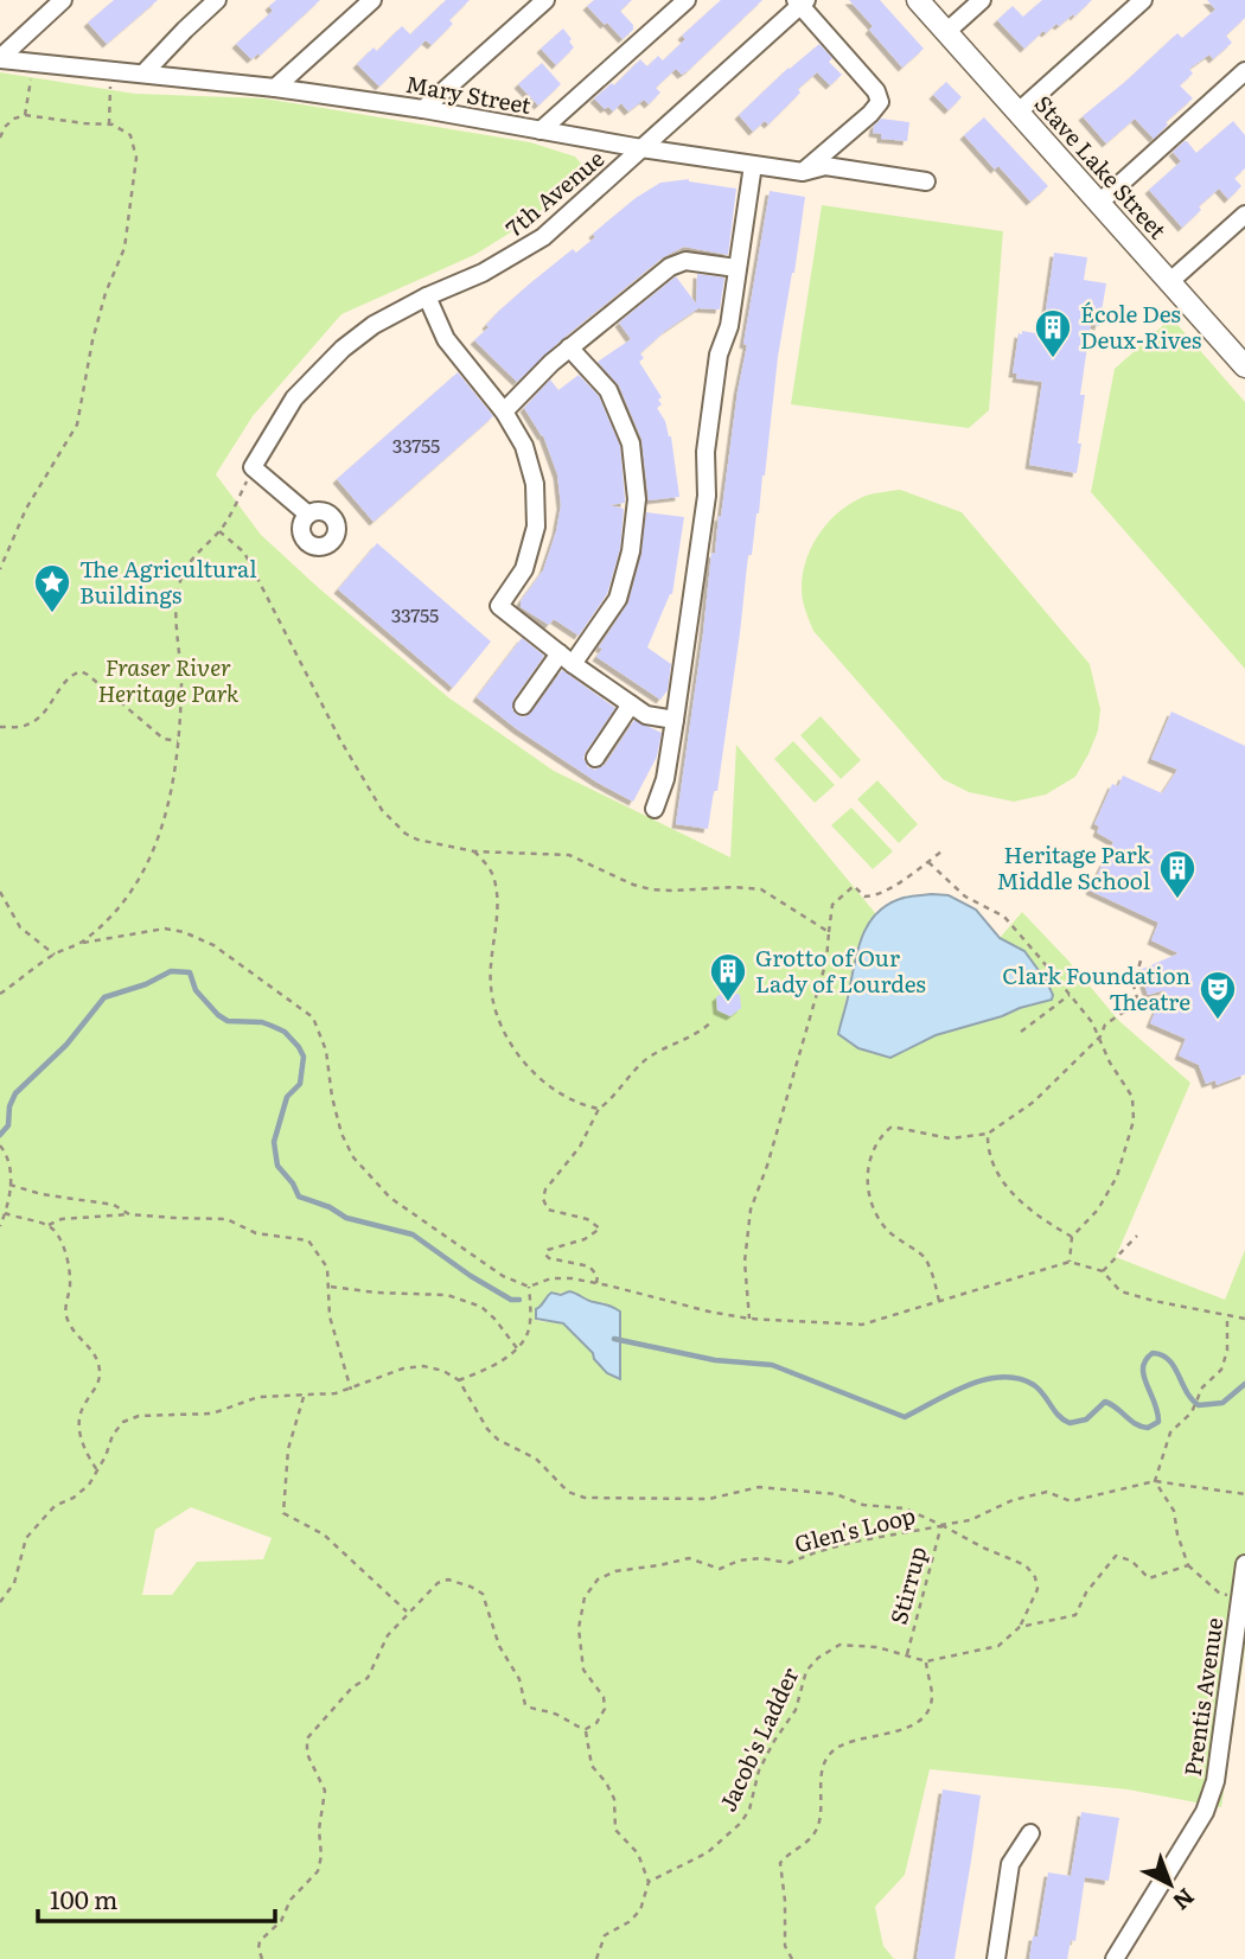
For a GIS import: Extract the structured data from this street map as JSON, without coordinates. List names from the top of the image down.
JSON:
{
  "streets": {
    "main road": ["Stave Lake Street"],
    "street": ["Mary Street", "7th Avenue", "Prentis Avenue"],
    "path": ["Glen's Loop", "Stirrup", "Jacob's Ladder"]
  },
  "crossings": [
    ["Mary Street", "7th Avenue"],
    ["Glen's Loop", "Stirrup"],
    ["Stirrup", "Jacob's Ladder"]
  ],
  "parks": ["Fraser River Heritage Park"],
  "places": {
    "building": ["École Des Deux-Rives", "Heritage Park Middle School", "Grotto of Our Lady of Lourdes"],
    "place": ["The Agricultural Buildings"],
    "theatre": ["Clark Foundation Theatre"]
  },
  "house_numbers": ["33755", "33755"],
  "scale_bar": "100 m",
  "north": "bottom right"
}
